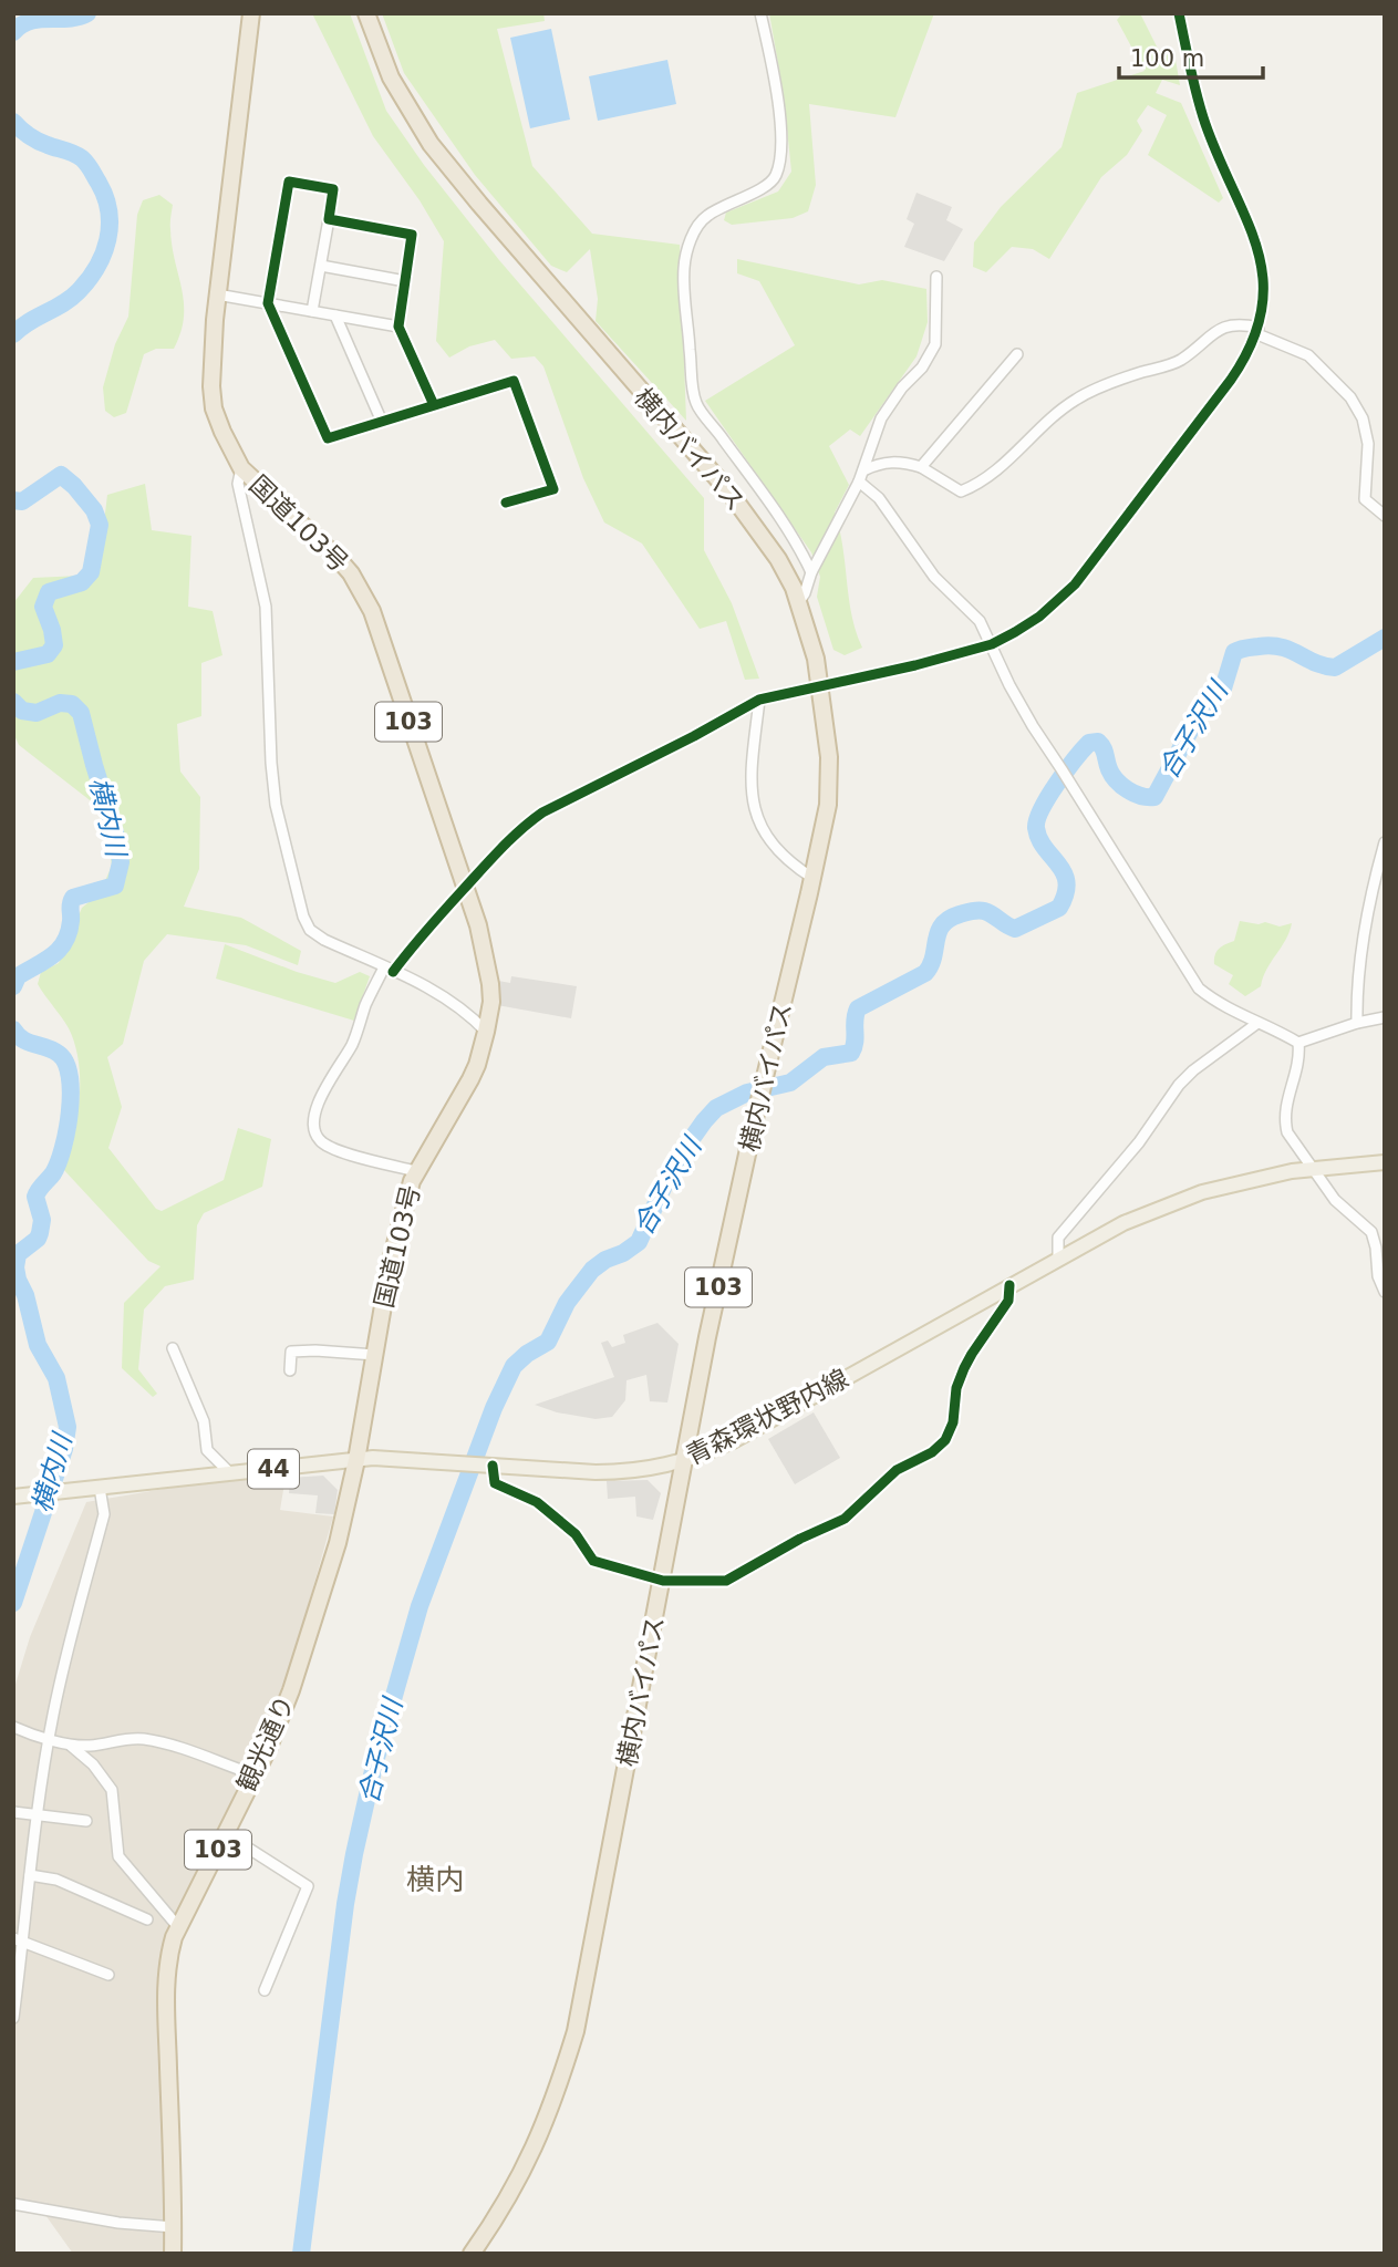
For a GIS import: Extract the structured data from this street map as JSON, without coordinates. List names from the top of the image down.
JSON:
{
  "streets": {
    "highway": [
      "横内バイパス",
      "国道103号",
      "103",
      "観光通り"
    ],
    "main road": ["青森環状野内線", "44"]
  },
  "crossings": [
    ["横内バイパス", "青森環状野内線"],
    ["国道103号", "青森環状野内線"],
    ["国道103号", "観光通り"],
    ["青森環状野内線", "観光通り"]
  ],
  "districts": ["横内"],
  "water": ["合子沢川", "横内川"],
  "scale_bar": "100 m"
}
